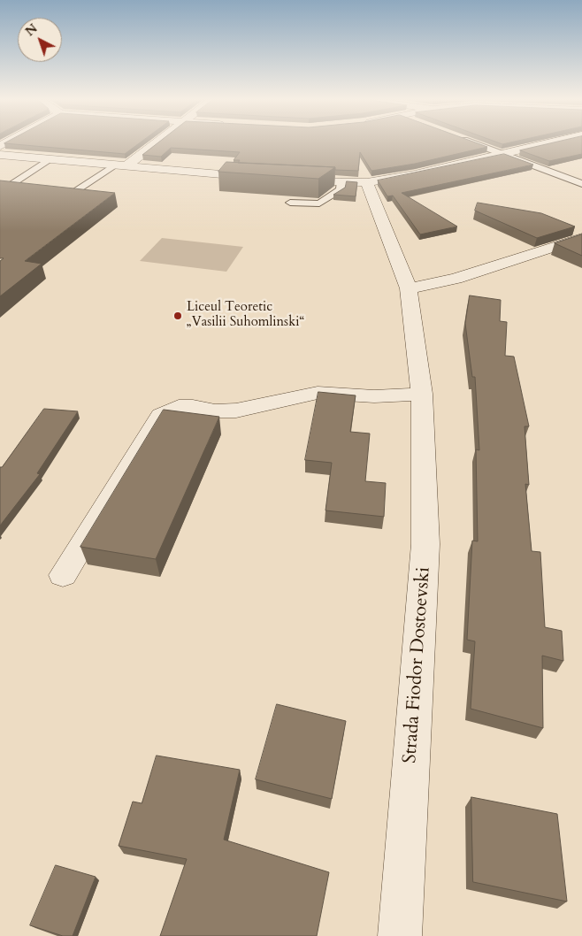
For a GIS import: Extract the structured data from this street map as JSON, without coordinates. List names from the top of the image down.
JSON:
{
  "streets": {
    "street": ["Strada Fiodor Dostoevski"]
  },
  "places": ["Liceul Teoretic „Vasilii Suhomlinski“"],
  "north": "top left"
}
